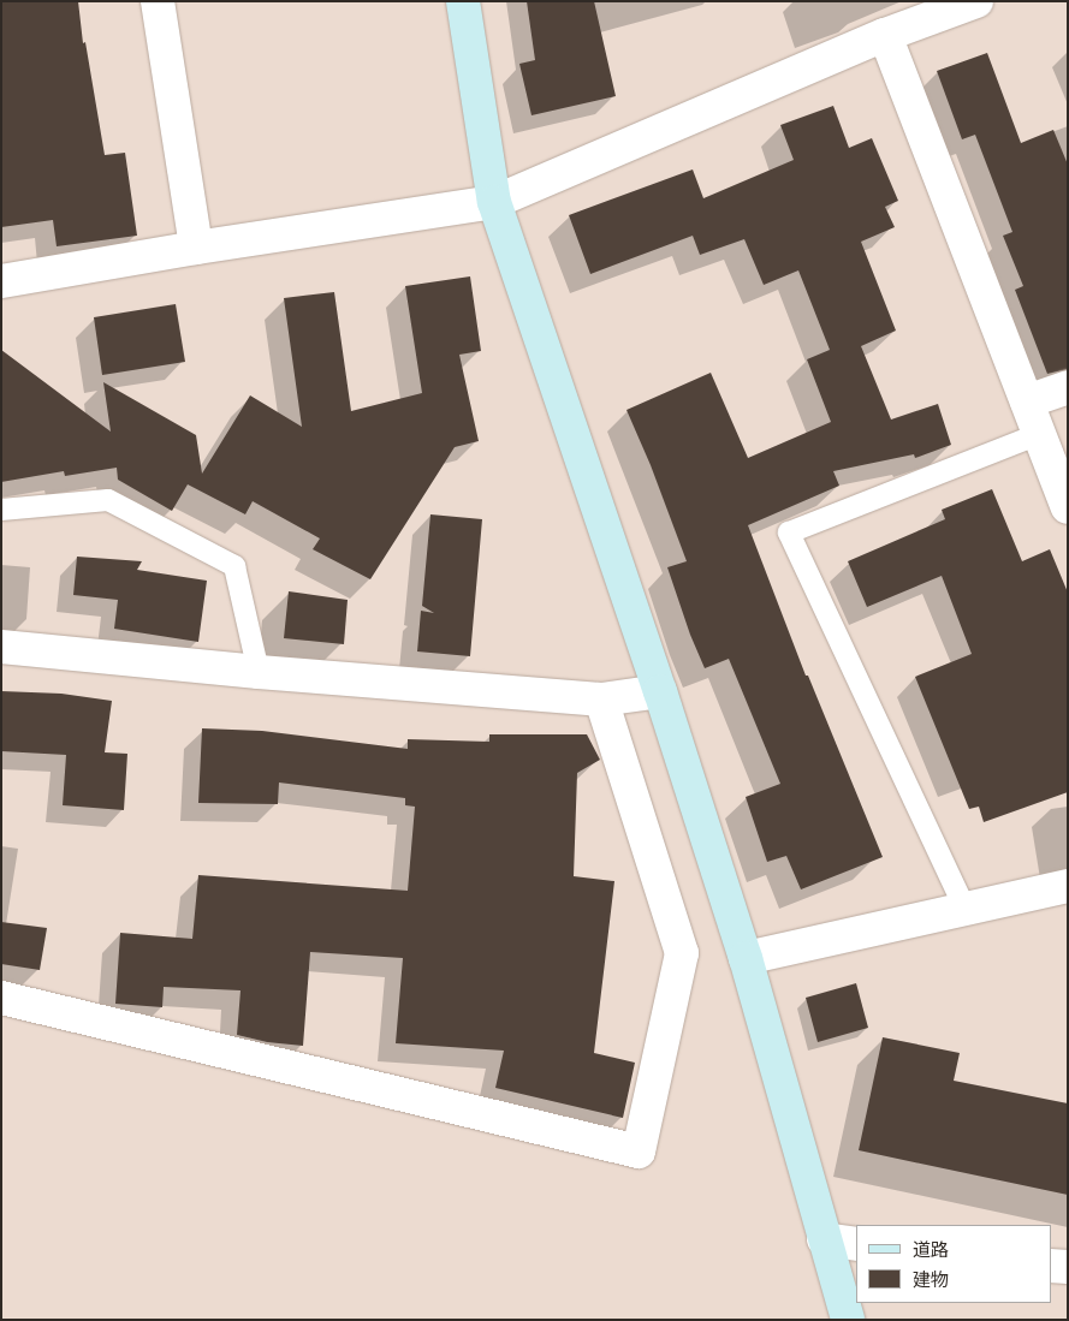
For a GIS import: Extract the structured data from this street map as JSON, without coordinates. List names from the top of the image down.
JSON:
{
  "legend": ["道路", "建物"]
}
